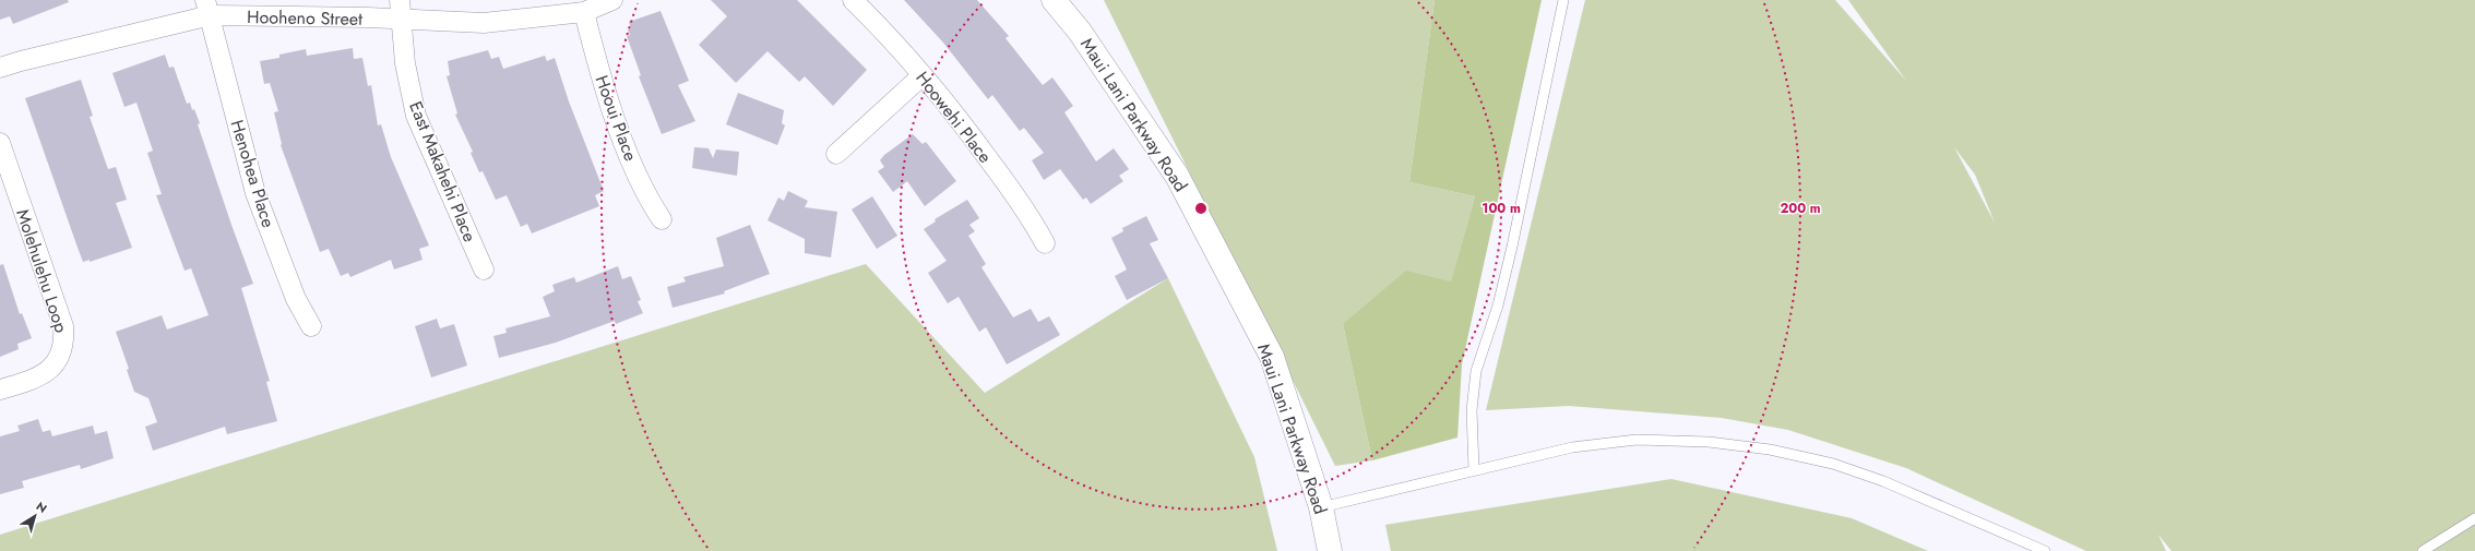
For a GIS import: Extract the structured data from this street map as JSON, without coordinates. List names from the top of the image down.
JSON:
{
  "streets": {
    "main road": ["Maui Lani Parkway Road"],
    "street": [
      "Hooheno Street",
      "Hoowehi Place",
      "Hooui Place",
      "East Makahehi Place",
      "Henohea Place",
      "Molehulehu Loop"
    ]
  },
  "crossings": [
    ["Hooheno Street", "Hooui Place"],
    ["Hooheno Street", "East Makahehi Place"],
    ["Hooheno Street", "Henohea Place"]
  ],
  "north": "top right",
  "rings": ["100 m", "200 m"]
}
